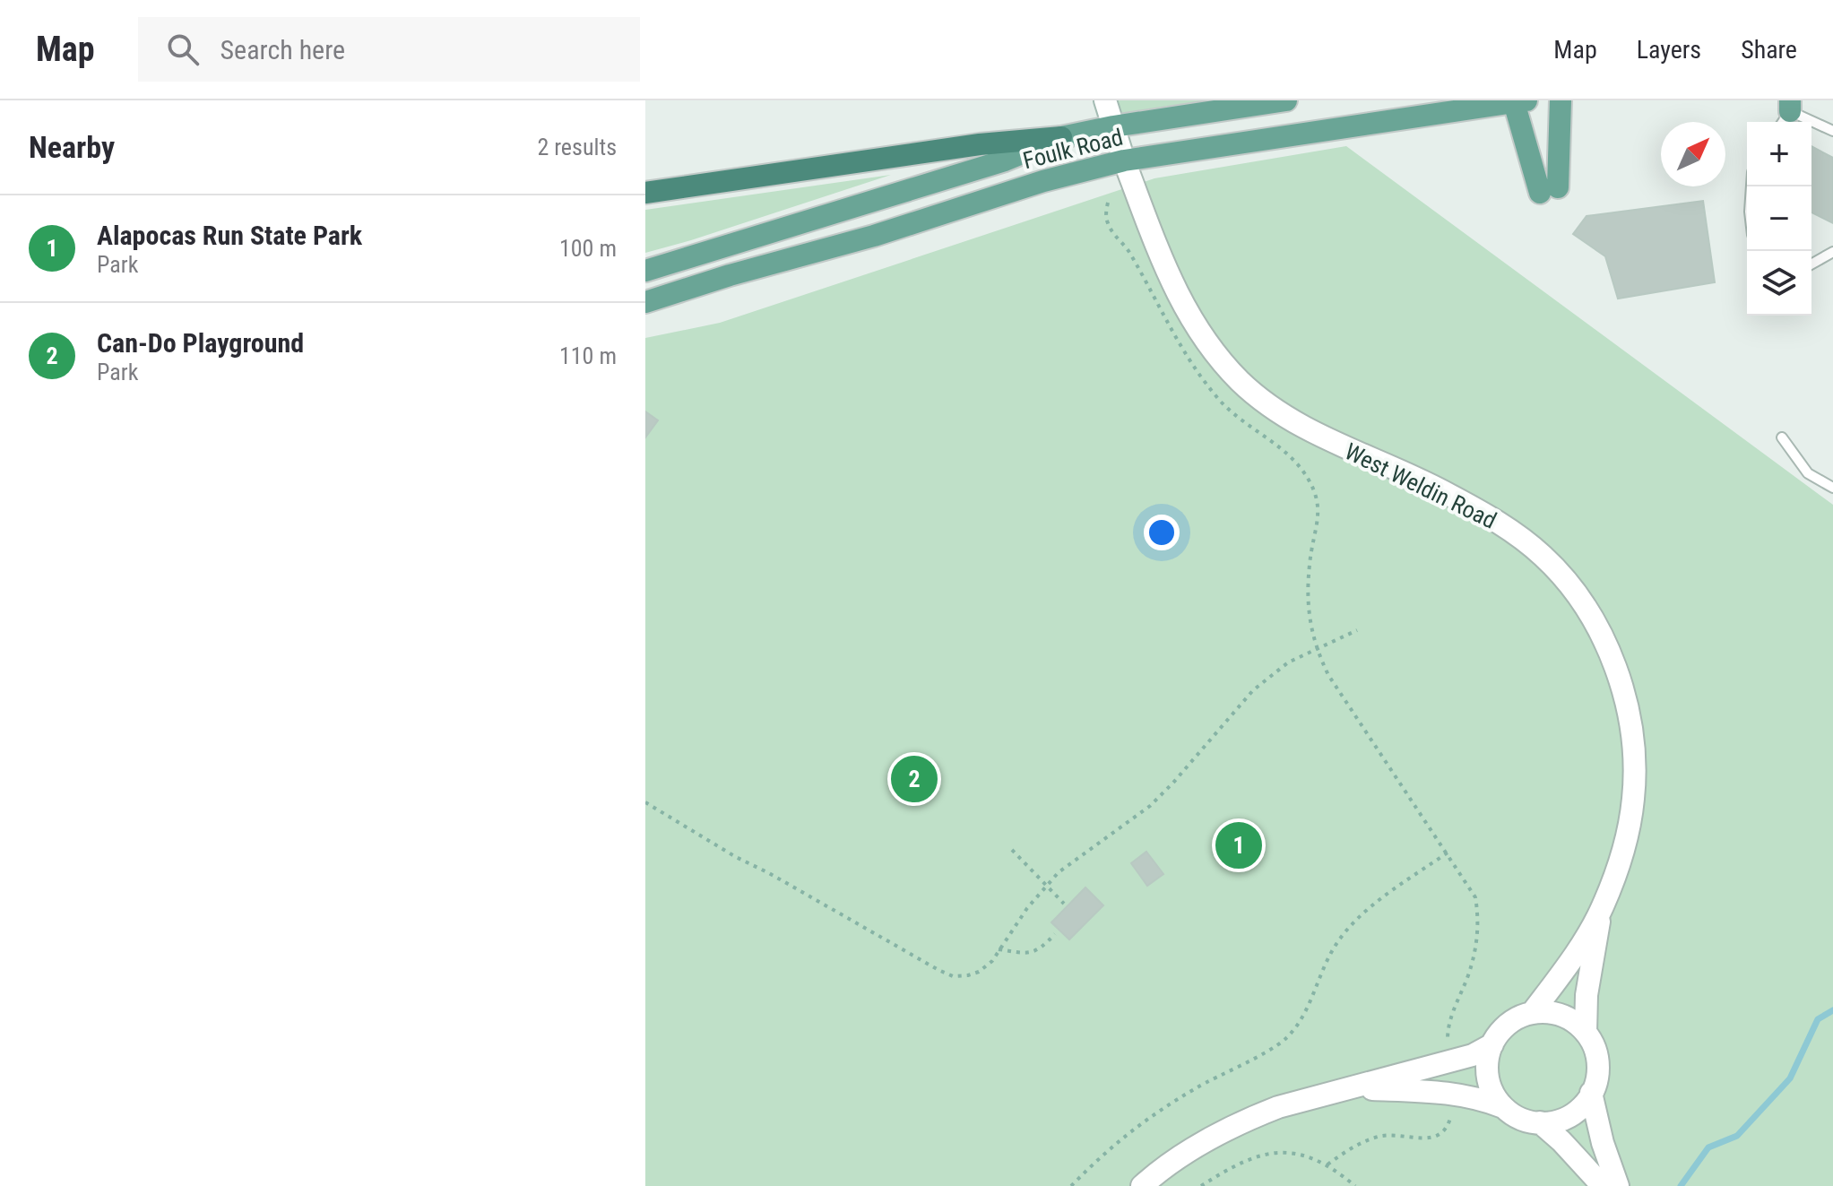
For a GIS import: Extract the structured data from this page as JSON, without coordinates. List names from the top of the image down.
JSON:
{
  "streets": {
    "main road": ["Foulk Road"],
    "street": ["West Weldin Road"]
  },
  "crossings": [
    ["Foulk Road", "West Weldin Road"]
  ],
  "north": "top right",
  "page": {
    "header": "Map",
    "search": "Search here",
    "nav": ["Map", "Layers", "Share"],
    "heading": ["Nearby", "2 results"],
    "map_buttons": ["+", "−"],
    "list": [
      {
        "mark": "1",
        "name": "Alapocas Run State Park",
        "note": "Park",
        "value": "100 m"
      },
      {
        "mark": "2",
        "name": "Can-Do Playground",
        "note": "Park",
        "value": "110 m"
      }
    ],
    "pins": ["2", "1"]
  }
}
